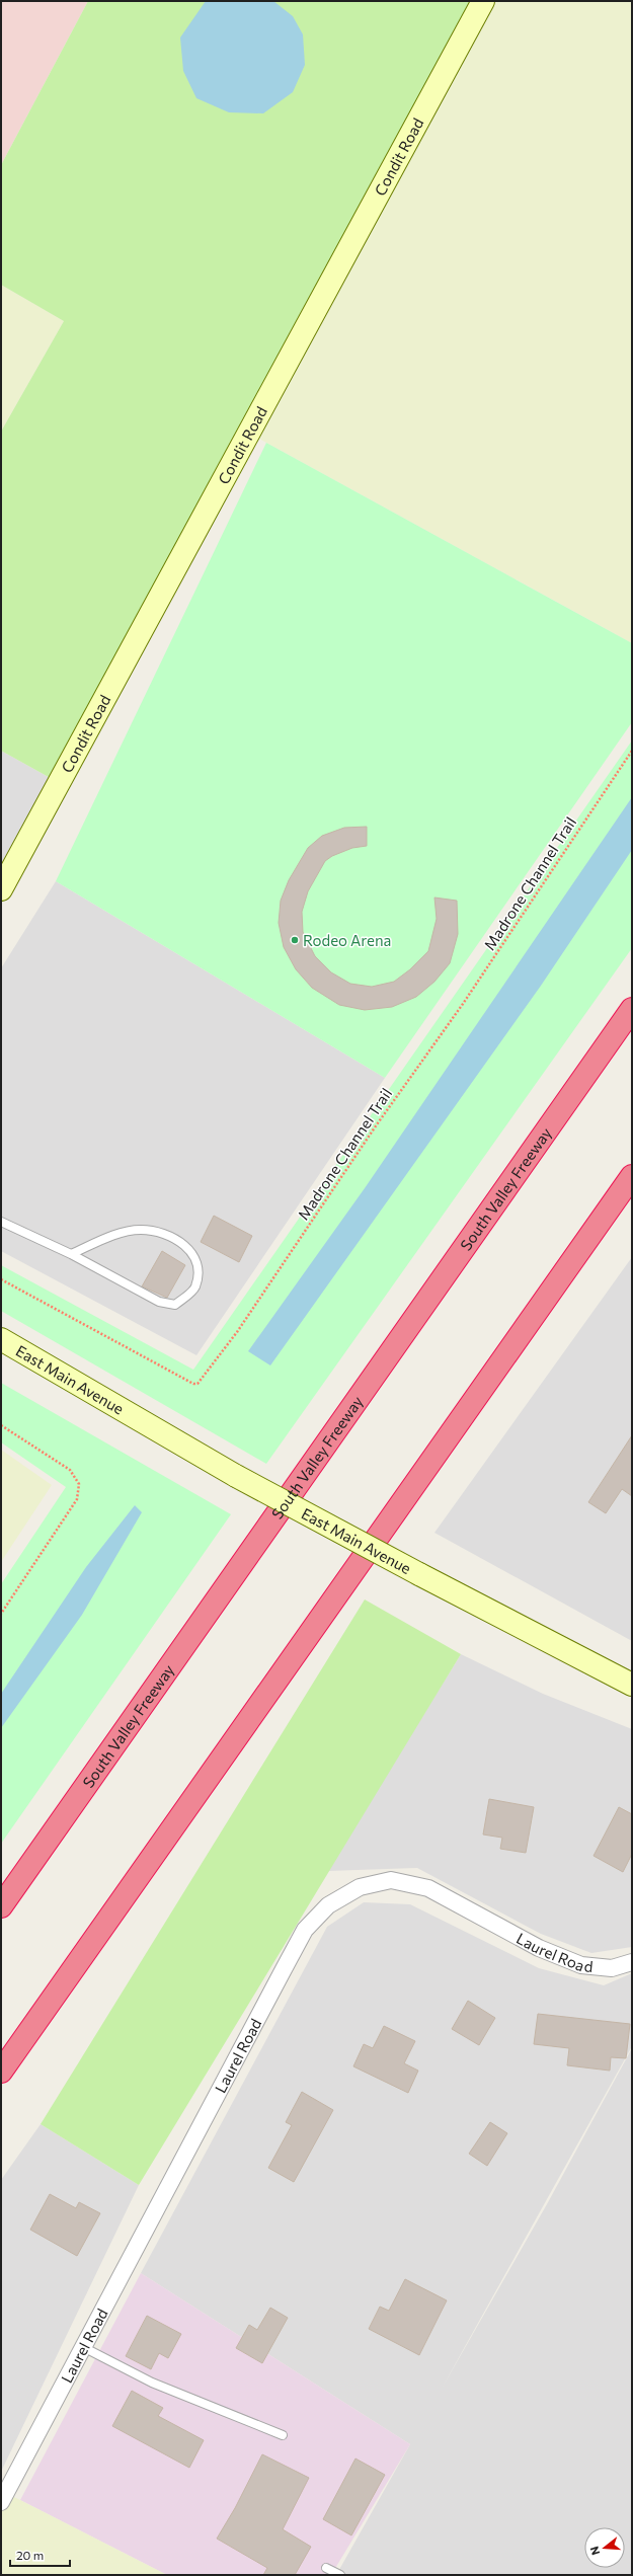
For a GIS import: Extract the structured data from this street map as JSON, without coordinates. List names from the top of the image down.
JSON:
{
  "streets": {
    "highway": ["South Valley Freeway"],
    "street": ["Condit Road", "East Main Avenue", "Laurel Road"],
    "path": ["Madrone Channel Trail"]
  },
  "places": ["Rodeo Arena"],
  "scale_bar": "20 m",
  "north": "left"
}
